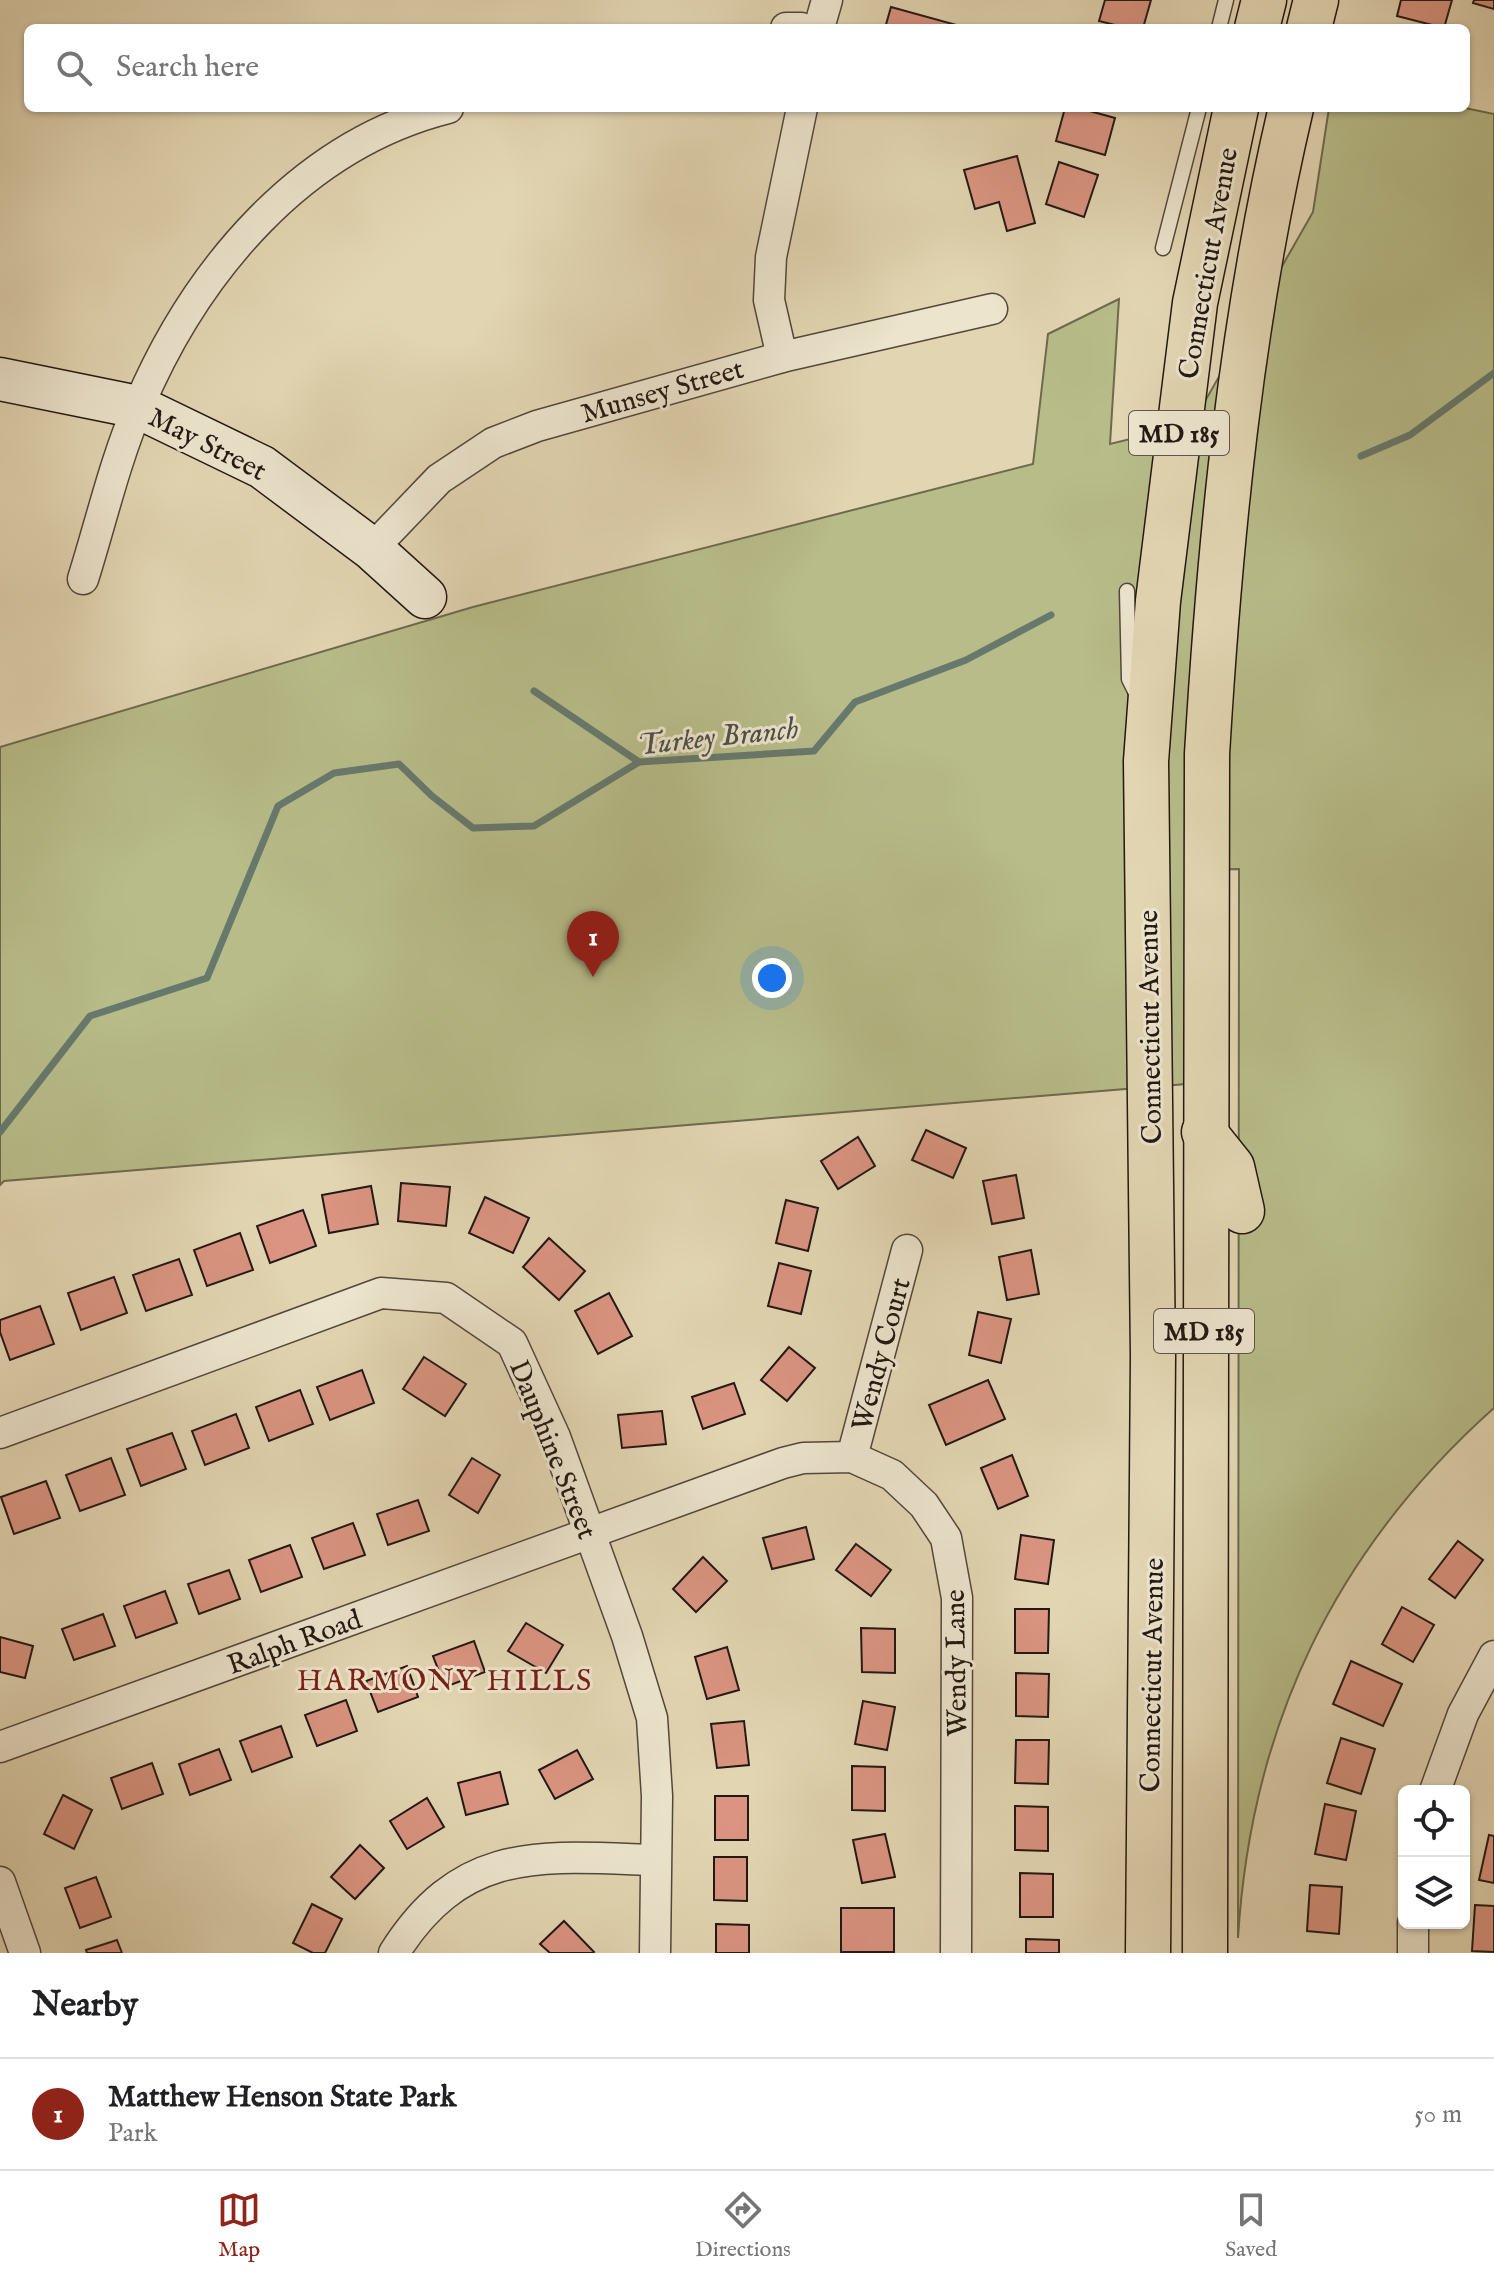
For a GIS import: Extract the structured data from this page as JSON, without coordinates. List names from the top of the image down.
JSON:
{
  "streets": {
    "main road": ["Connecticut Avenue", "MD 185"],
    "street": [
      "Munsey Street",
      "May Street",
      "Wendy Court",
      "Dauphine Street",
      "Ralph Road",
      "Wendy Lane"
    ]
  },
  "crossings": [
    ["Munsey Street", "May Street"],
    ["Wendy Court", "Wendy Lane"],
    ["Dauphine Street", "Ralph Road"],
    ["Dauphine Street", "Wendy Lane"],
    ["Ralph Road", "Wendy Lane"]
  ],
  "districts": ["HARMONY HILLS"],
  "water": ["Turkey Branch"],
  "page": {
    "search": "Search here",
    "pins": "1",
    "heading": "Nearby",
    "list": [
      {
        "mark": "1",
        "name": "Matthew Henson State Park",
        "note": "Park",
        "value": "50 m"
      }
    ],
    "nav": ["Map", "Directions", "Saved"]
  }
}
